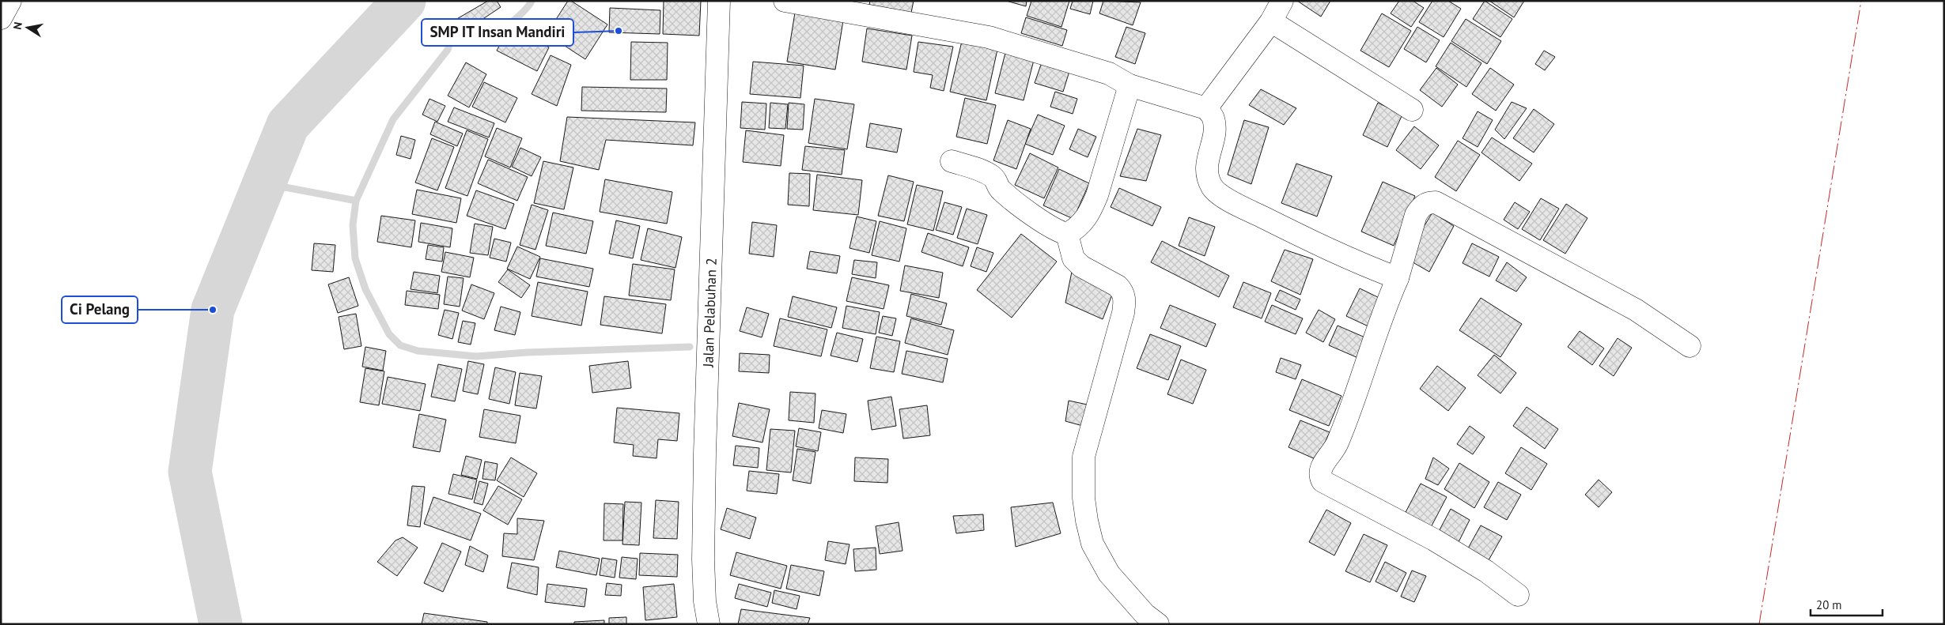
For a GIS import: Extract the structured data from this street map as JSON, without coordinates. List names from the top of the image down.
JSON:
{
  "streets": {
    "street": ["Jalan Pelabuhan 2"]
  },
  "places": ["SMP IT Insan Mandiri", "Ci Pelang"],
  "scale_bar": "20 m",
  "north": "left"
}
